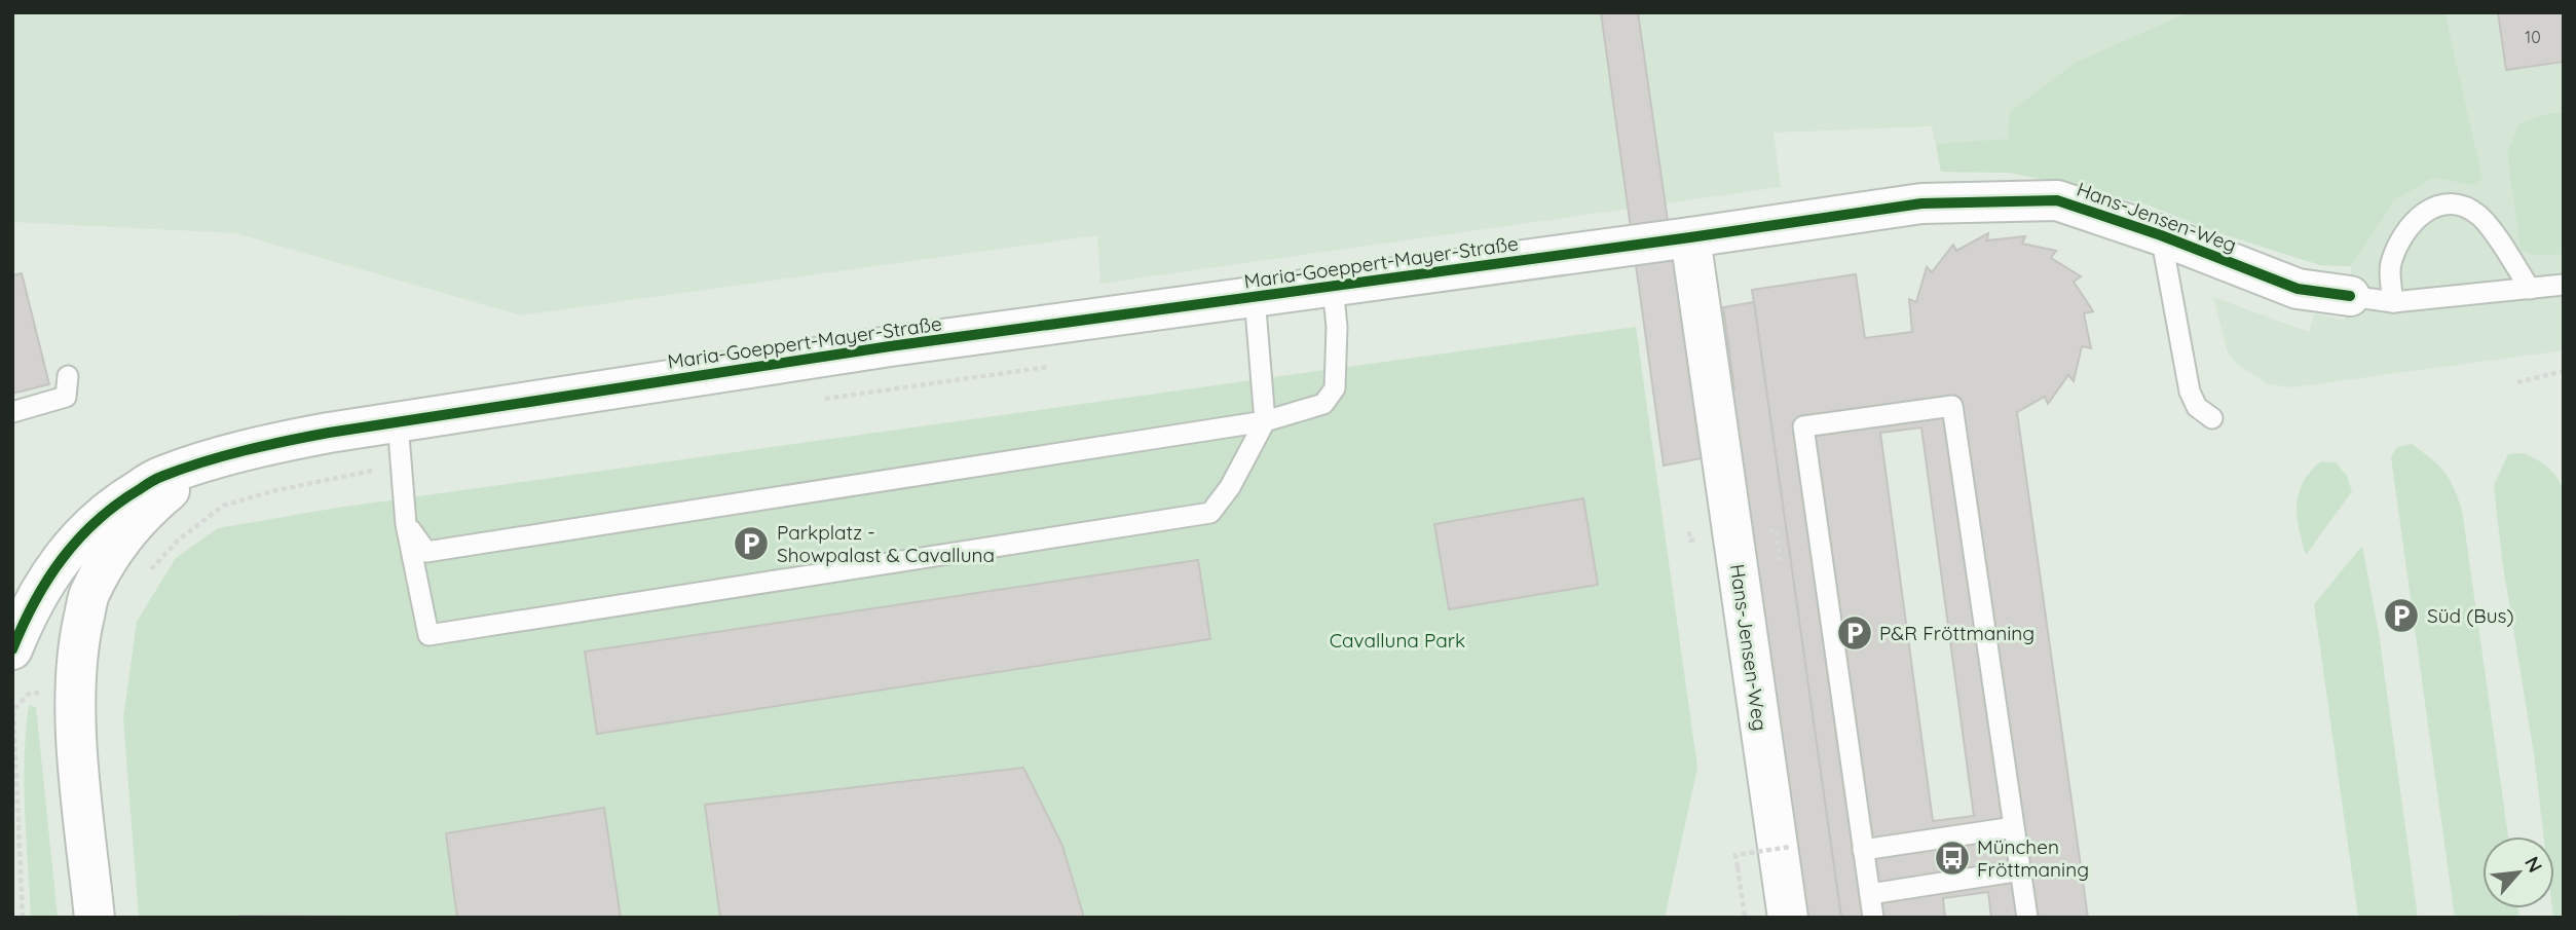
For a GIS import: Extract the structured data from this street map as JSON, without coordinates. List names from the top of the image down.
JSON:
{
  "streets": {
    "street": ["Hans-Jensen-Weg", "Maria-Goeppert-Mayer-Straße"]
  },
  "crossings": [
    ["Hans-Jensen-Weg", "Maria-Goeppert-Mayer-Straße"]
  ],
  "parks": ["Cavalluna Park"],
  "places": {
    "parking": ["Parkplatz - Showpalast & Cavalluna", "Süd (Bus)", "P&R Fröttmaning"],
    "bus stop": ["München Fröttmaning"]
  },
  "house_numbers": ["10"],
  "north": "top right"
}
